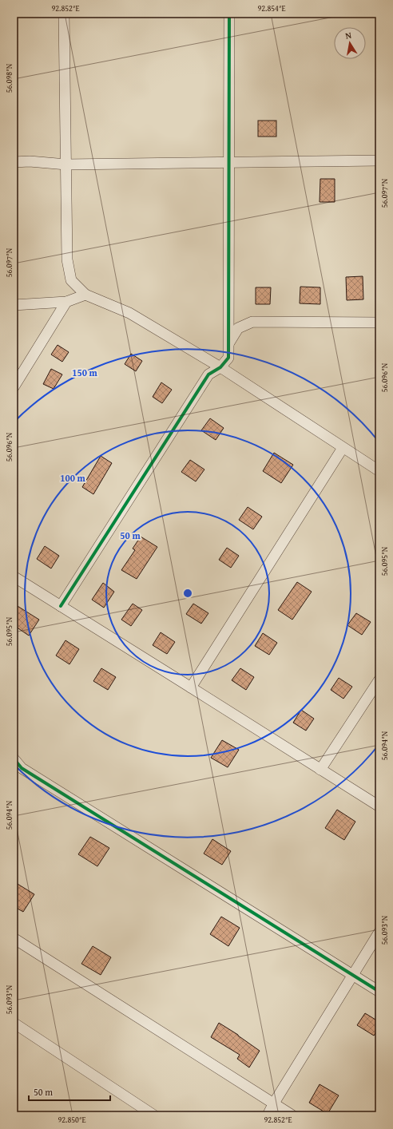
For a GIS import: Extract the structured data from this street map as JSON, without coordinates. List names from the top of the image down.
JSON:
{
  "scale_bar": "50 m",
  "north": "top",
  "coordinates": [
    "92.852°E",
    "92.854°E",
    "56.098°N",
    "56.097°N",
    "56.096°N",
    "56.095°N",
    "56.094°N",
    "56.093°N",
    "92.850°E"
  ],
  "rings": ["150 m", "100 m", "50 m"]
}
